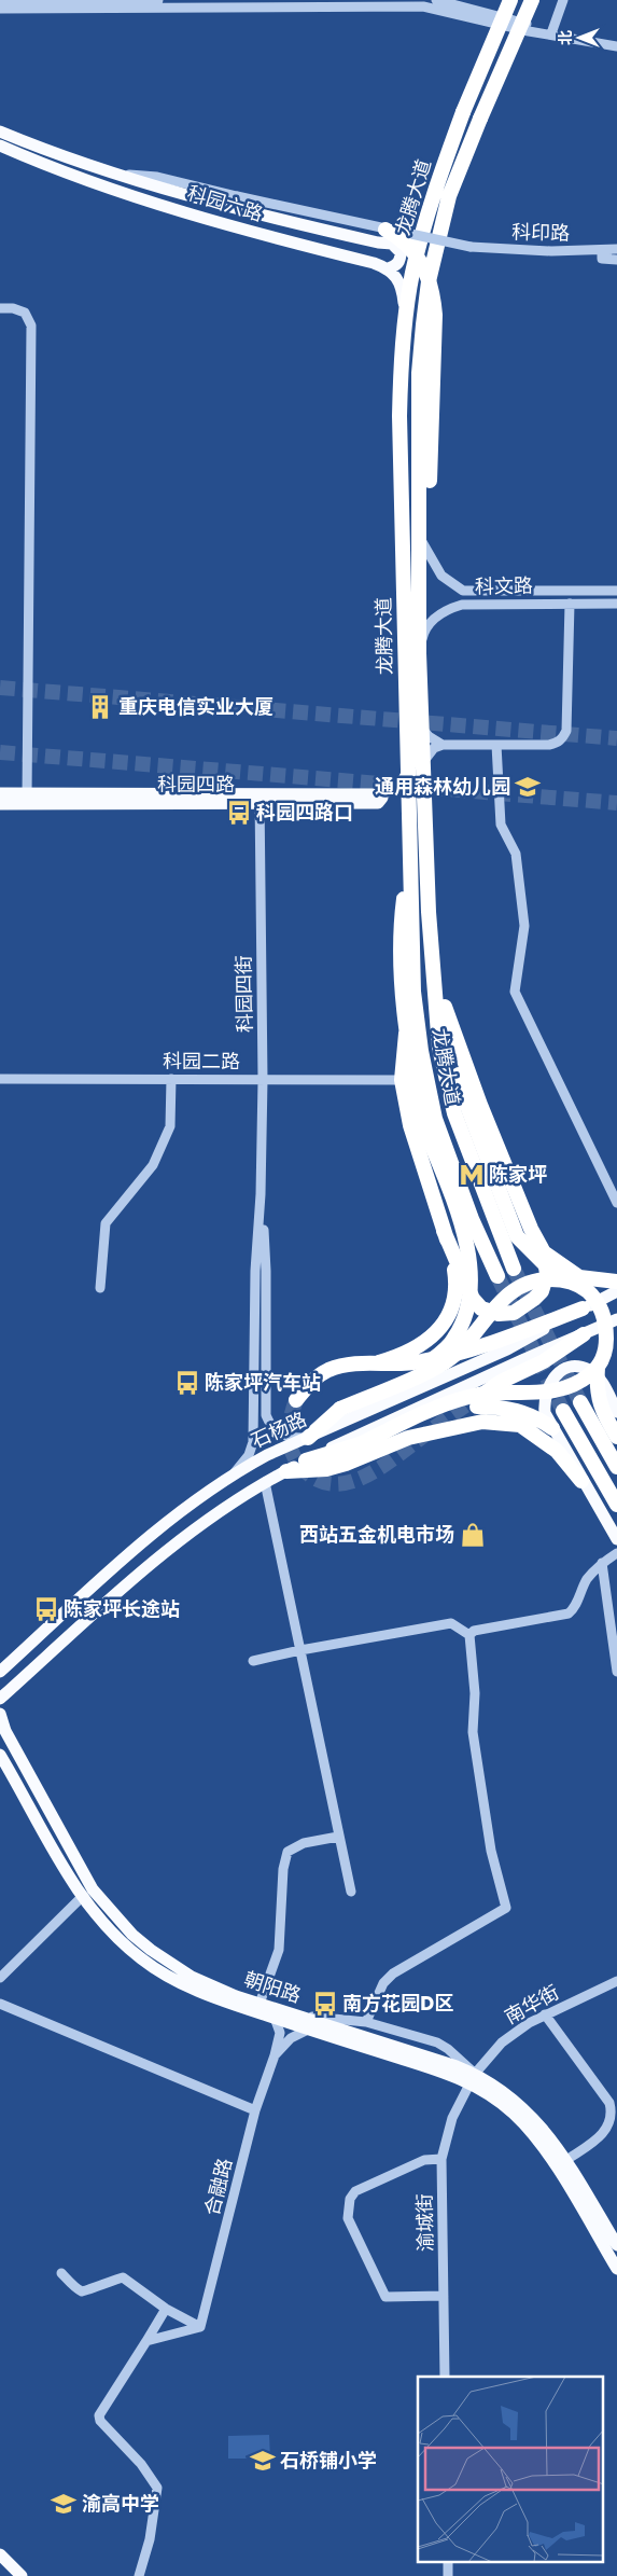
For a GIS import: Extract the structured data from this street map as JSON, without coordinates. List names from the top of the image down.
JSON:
{
  "streets": {
    "highway": ["龙腾大道"],
    "main road": [
      "科园六路",
      "科园四路",
      "石杨路",
      "朝阳路"
    ],
    "street": [
      "科印路",
      "科文路",
      "科园四街",
      "科园二路",
      "南华街",
      "合融路",
      "渝城街"
    ]
  },
  "crossings": [
    ["龙腾大道", "科文路"],
    ["龙腾大道", "科园四路"],
    ["科园六路", "科印路"],
    ["科园四路", "科园四街"],
    ["科园四街", "科园二路"],
    ["科园四街", "石杨路"],
    ["朝阳路", "南华街"],
    ["朝阳路", "合融路"],
    ["朝阳路", "渝城街"],
    ["南华街", "渝城街"]
  ],
  "places": {
    "building": ["重庆电信实业大厦"],
    "school or university": ["通用森林幼儿园", "石桥铺小学", "渝高中学"],
    "bus stop": [
      "科园四路口",
      "陈家坪汽车站",
      "陈家坪长途站",
      "南方花园D区"
    ],
    "metro station": ["陈家坪"],
    "shop": ["西站五金机电市场"]
  },
  "north": "left"
}
